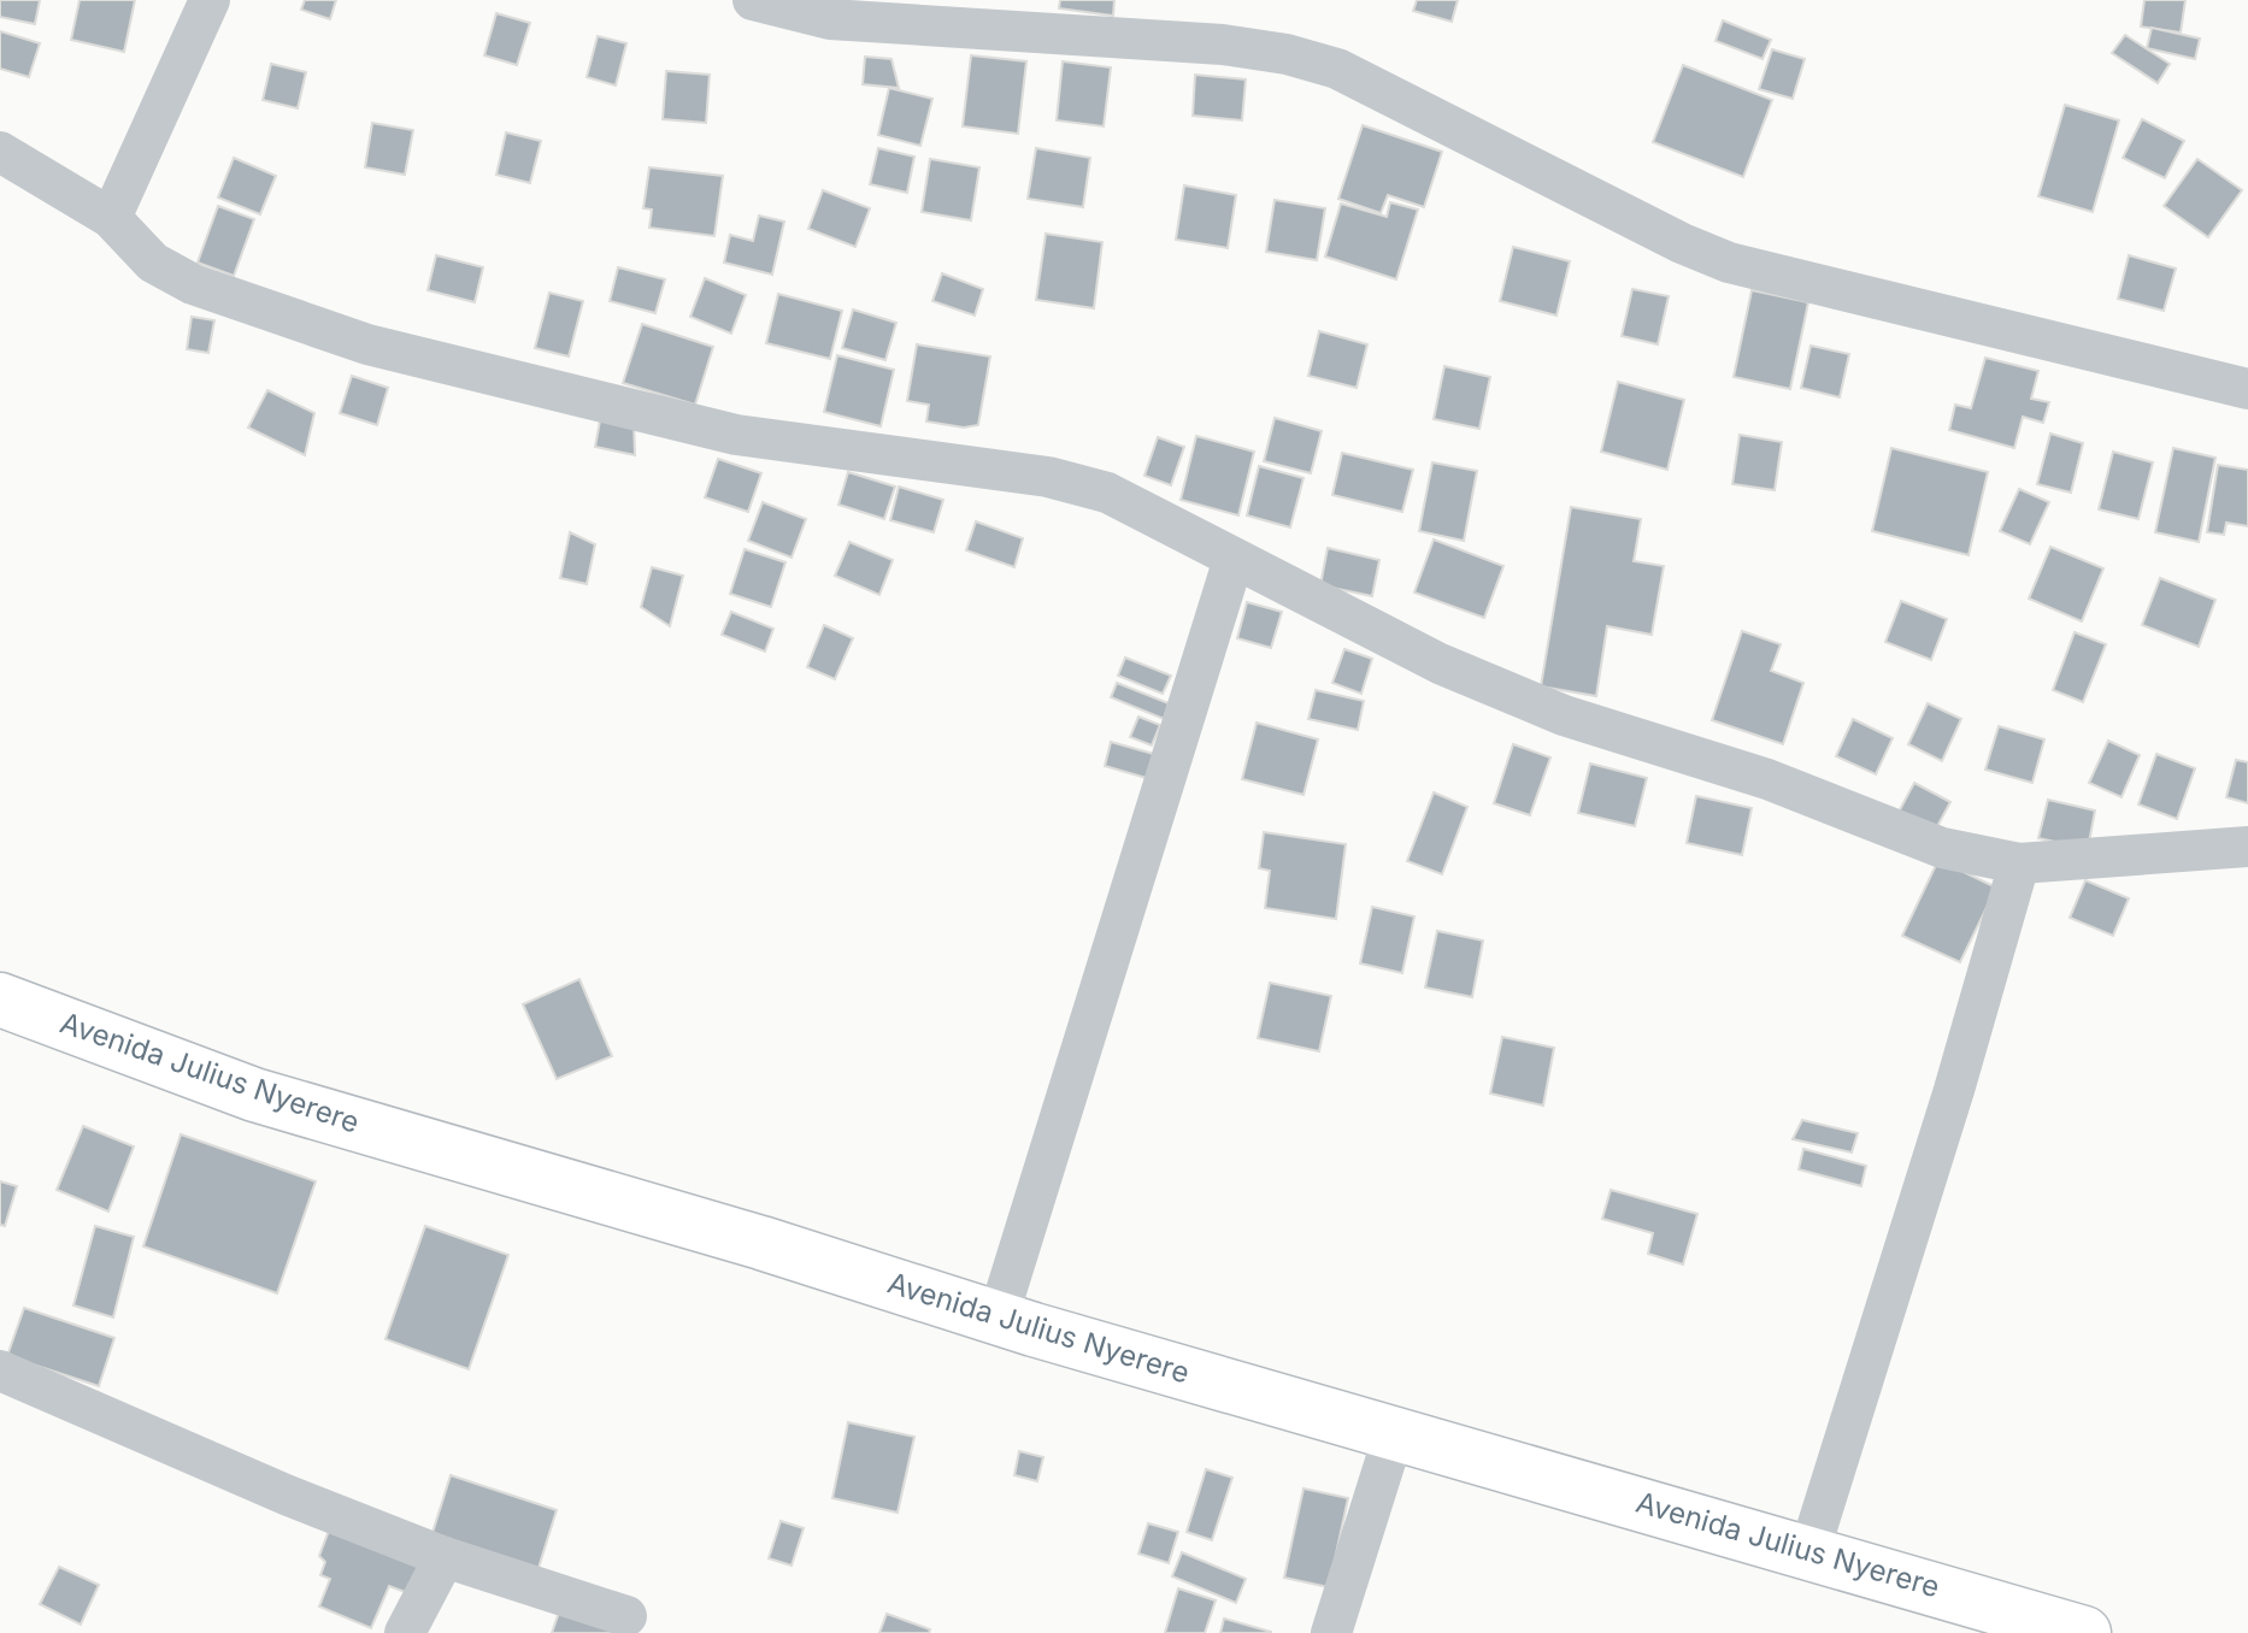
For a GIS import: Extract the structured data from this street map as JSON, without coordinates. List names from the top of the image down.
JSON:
{
  "streets": {
    "street": ["Avenida Julius Nyerere"]
  }
}
